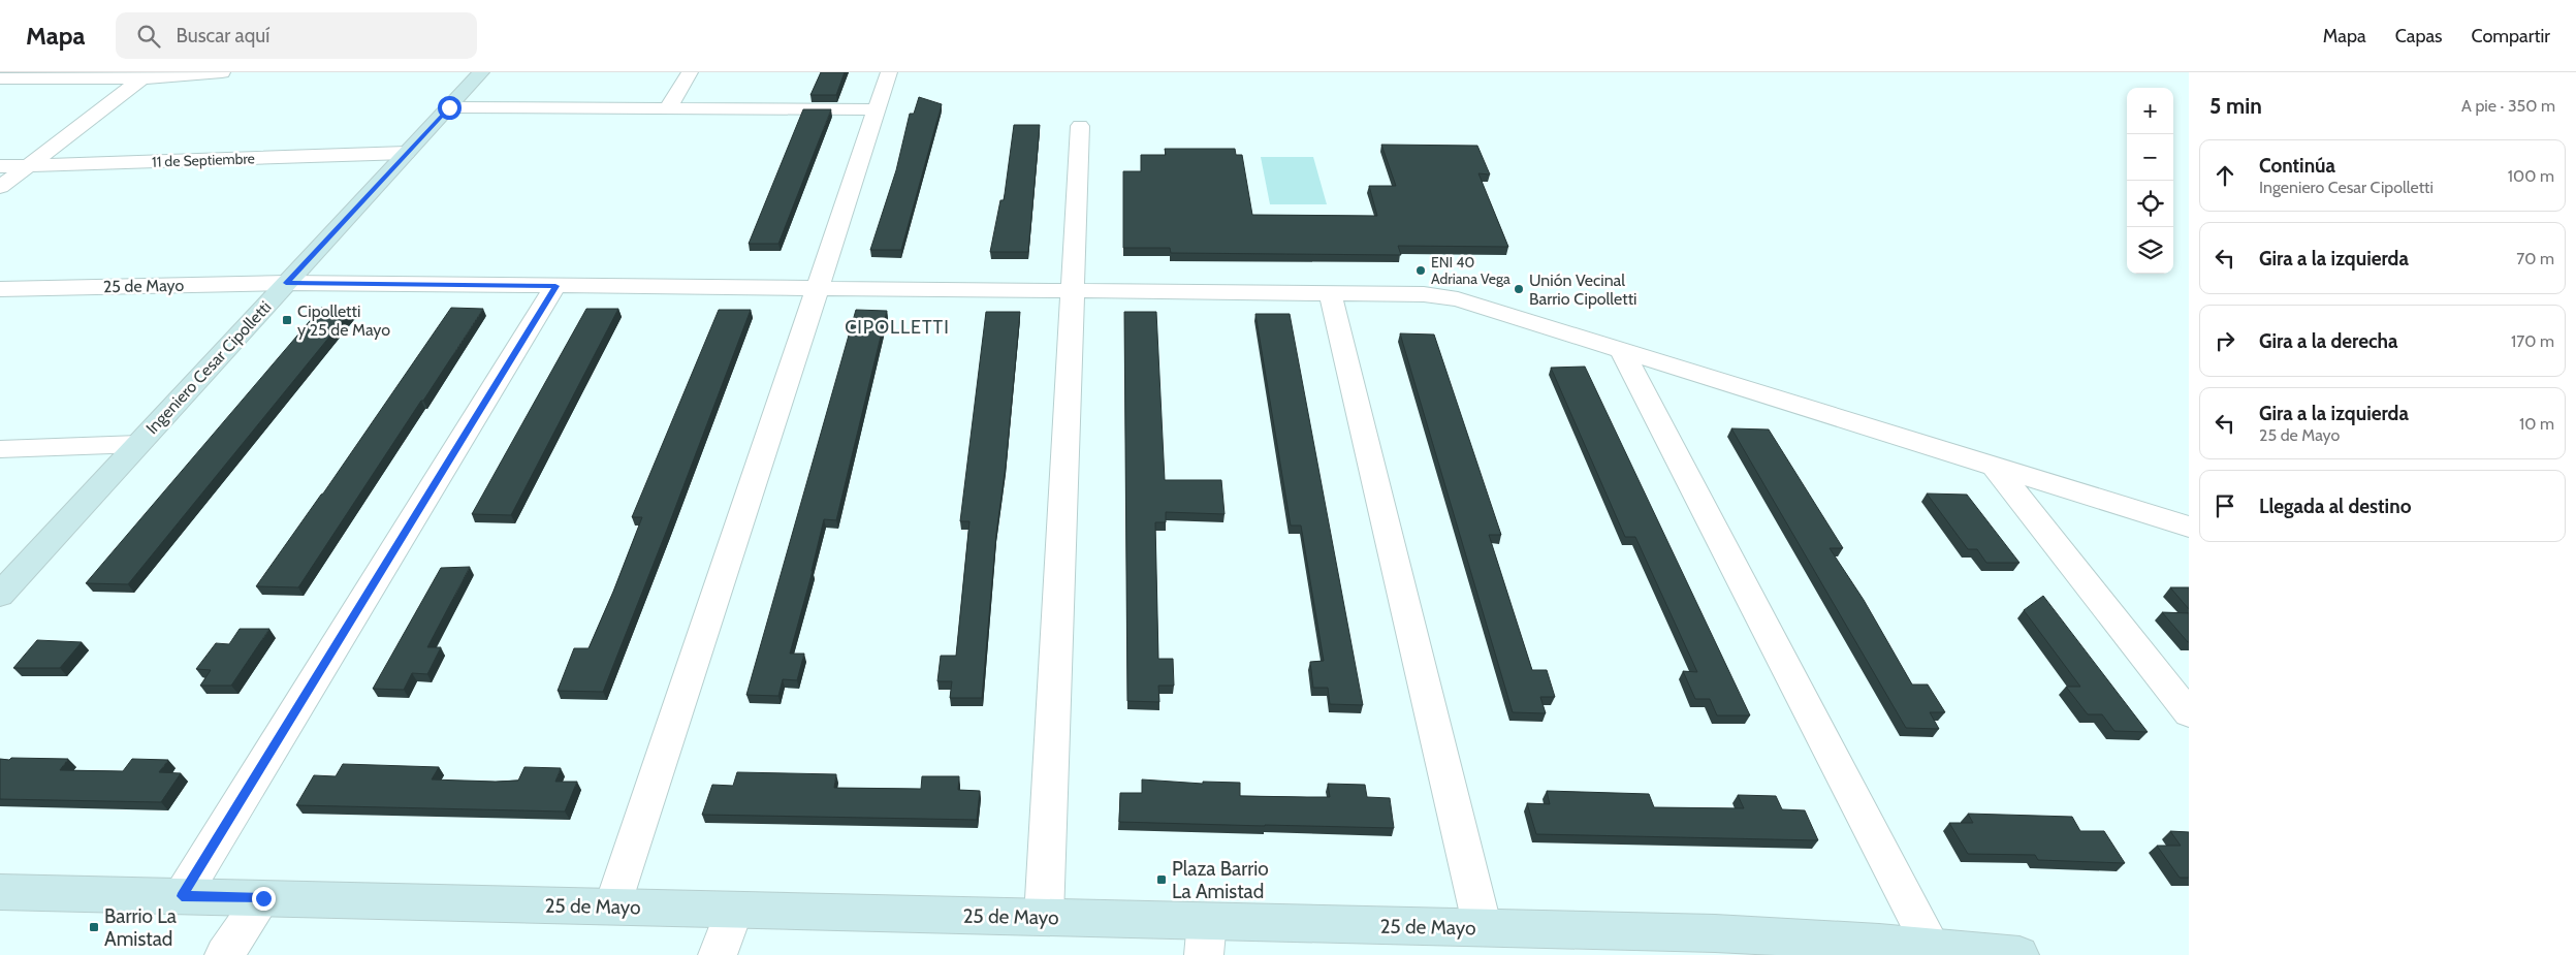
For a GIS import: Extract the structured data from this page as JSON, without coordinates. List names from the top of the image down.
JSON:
{
  "streets": {
    "street": ["11 de Septiembre", "25 de Mayo", "Ingeniero Cesar Cipolletti"]
  },
  "crossings": [
    ["11 de Septiembre", "Ingeniero Cesar Cipolletti"],
    ["25 de Mayo", "Ingeniero Cesar Cipolletti"]
  ],
  "districts": ["CIPOLLETTI"],
  "places": {
    "other": ["ENI 40 Adriana Vega", "Unión Vecinal Barrio Cipolletti"],
    "transit": ["Cipolletti y 25 de Mayo", "Plaza Barrio La Amistad", "Barrio La Amistad"]
  },
  "page": {
    "header": "Mapa",
    "search": "Buscar aquí",
    "nav": ["Mapa", "Capas", "Compartir"],
    "heading": ["5 min", "A pie · 350 m"],
    "map_buttons": ["+", "−"],
    "list": [
      ["Continúa", "Ingeniero Cesar Cipolletti", "100 m"],
      ["Gira a la izquierda", "70 m"],
      ["Gira a la derecha", "170 m"],
      ["Gira a la izquierda", "25 de Mayo", "10 m"],
      "Llegada al destino"
    ]
  }
}
